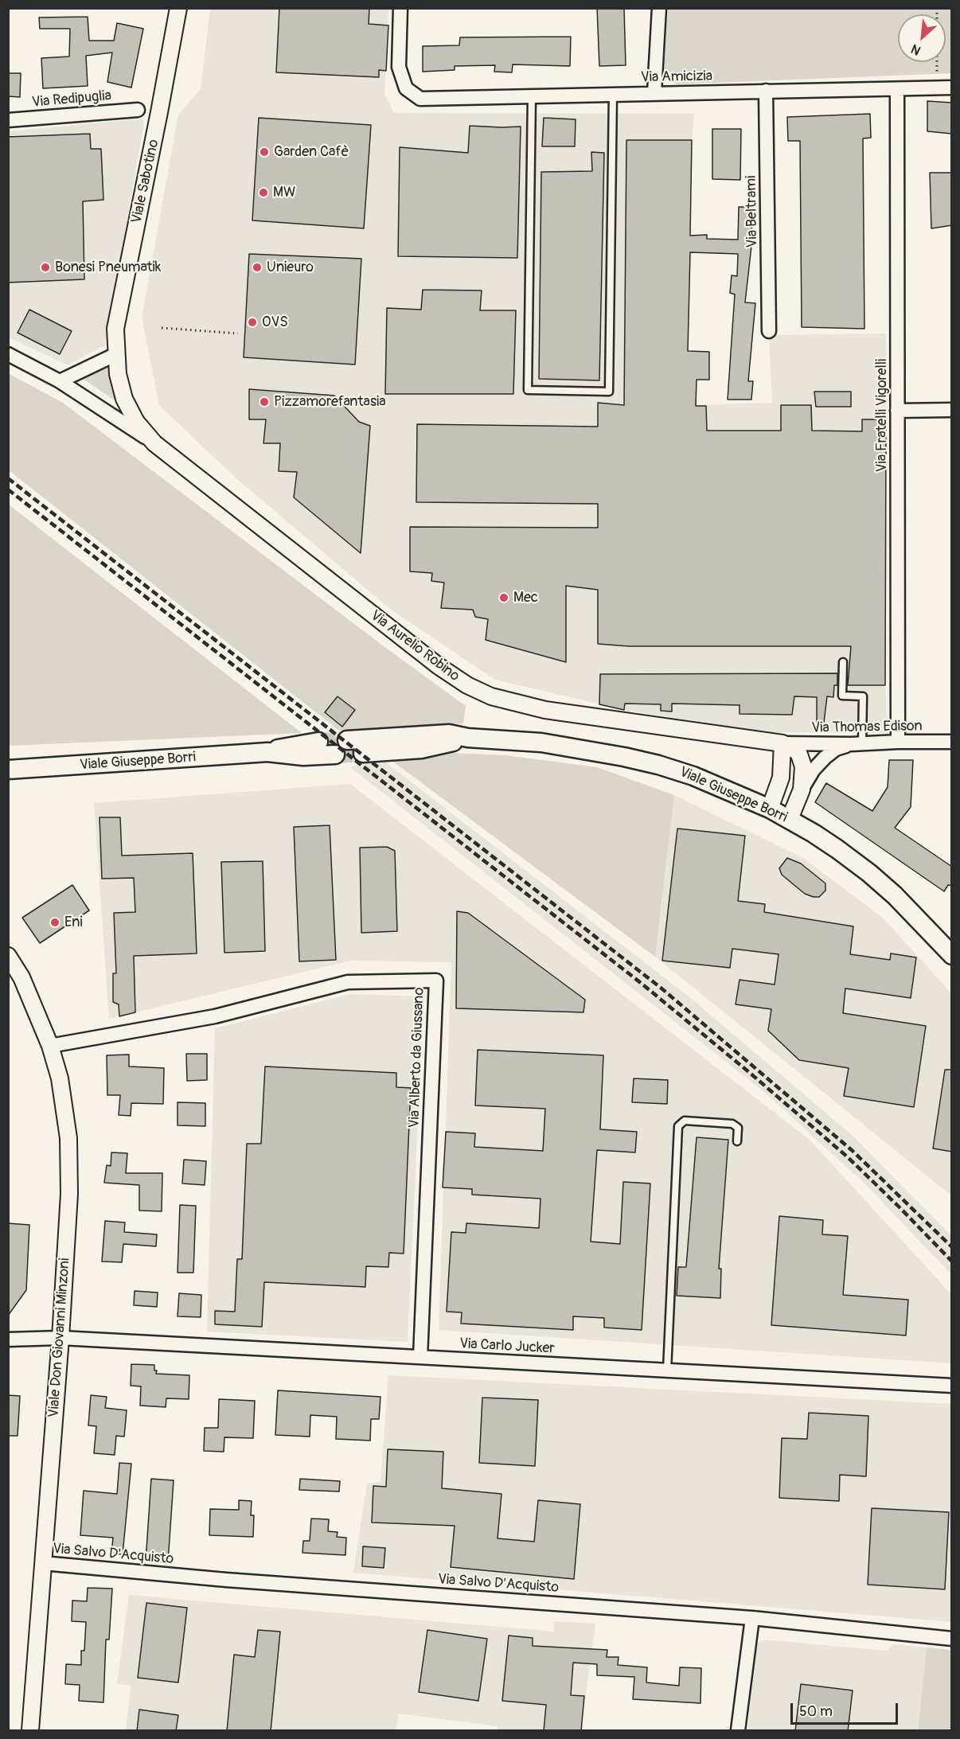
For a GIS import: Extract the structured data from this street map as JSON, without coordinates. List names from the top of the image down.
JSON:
{
  "streets": {
    "main road": ["Viale Giuseppe Borri"],
    "street": [
      "Via Amicizia",
      "Via Redipuglia",
      "Viale Sabotino",
      "Via Beltrami",
      "Via Fratelli Vigorelli",
      "Via Aurelio Robino",
      "Via Thomas Edison",
      "Via Alberto da Giussano",
      "Viale Don Giovanni Minzoni",
      "Via Carlo Jucker",
      "Via Salvo D'Acquisto"
    ]
  },
  "crossings": [
    ["Via Amicizia", "Via Beltrami"],
    ["Via Amicizia", "Via Fratelli Vigorelli"],
    ["Viale Sabotino", "Via Aurelio Robino"],
    ["Via Fratelli Vigorelli", "Via Thomas Edison"],
    ["Via Aurelio Robino", "Via Thomas Edison"],
    ["Via Alberto da Giussano", "Viale Don Giovanni Minzoni"],
    ["Via Alberto da Giussano", "Via Carlo Jucker"],
    ["Viale Don Giovanni Minzoni", "Via Carlo Jucker"],
    ["Viale Don Giovanni Minzoni", "Via Salvo D'Acquisto"]
  ],
  "places": [
    "Garden Cafè",
    "MW",
    "Bonesi Pneumatik",
    "Unieuro",
    "OVS",
    "Pizzamorefantasia",
    "Mec",
    "Eni"
  ],
  "scale_bar": "50 m",
  "north": "bottom left"
}
